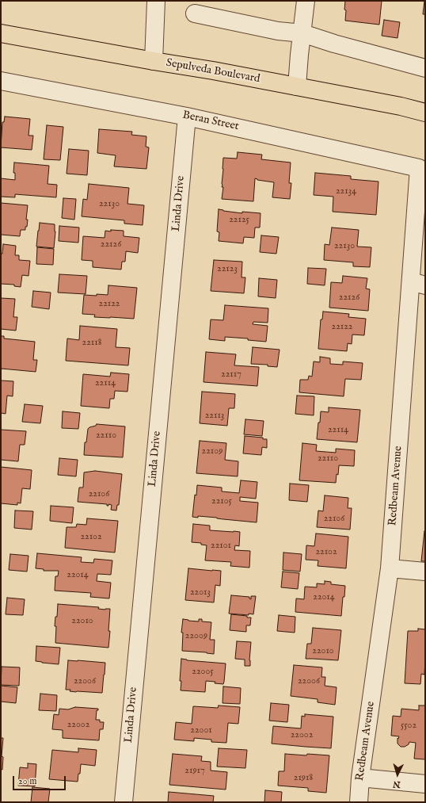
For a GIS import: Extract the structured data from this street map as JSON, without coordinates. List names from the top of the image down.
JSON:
{
  "streets": {
    "main road": ["Sepulveda Boulevard"],
    "street": ["Beran Street", "Linda Drive", "Redbeam Avenue"]
  },
  "crossings": [
    ["Beran Street", "Linda Drive"],
    ["Beran Street", "Redbeam Avenue"]
  ],
  "house_numbers": [
    "22134",
    "22130",
    "22125",
    "22126",
    "22130",
    "22123",
    "22126",
    "22122",
    "22122",
    "22118",
    "22117",
    "22114",
    "22113",
    "22114",
    "22110",
    "22109",
    "22110",
    "22106",
    "22105",
    "22106",
    "22102",
    "22101",
    "22102",
    "22014",
    "22013",
    "22014",
    "22010",
    "22009",
    "22010",
    "22005",
    "22006",
    "22006",
    "22002",
    "5502",
    "22001",
    "22002",
    "21917",
    "21918"
  ],
  "scale_bar": "20 m",
  "north": "bottom"
}
